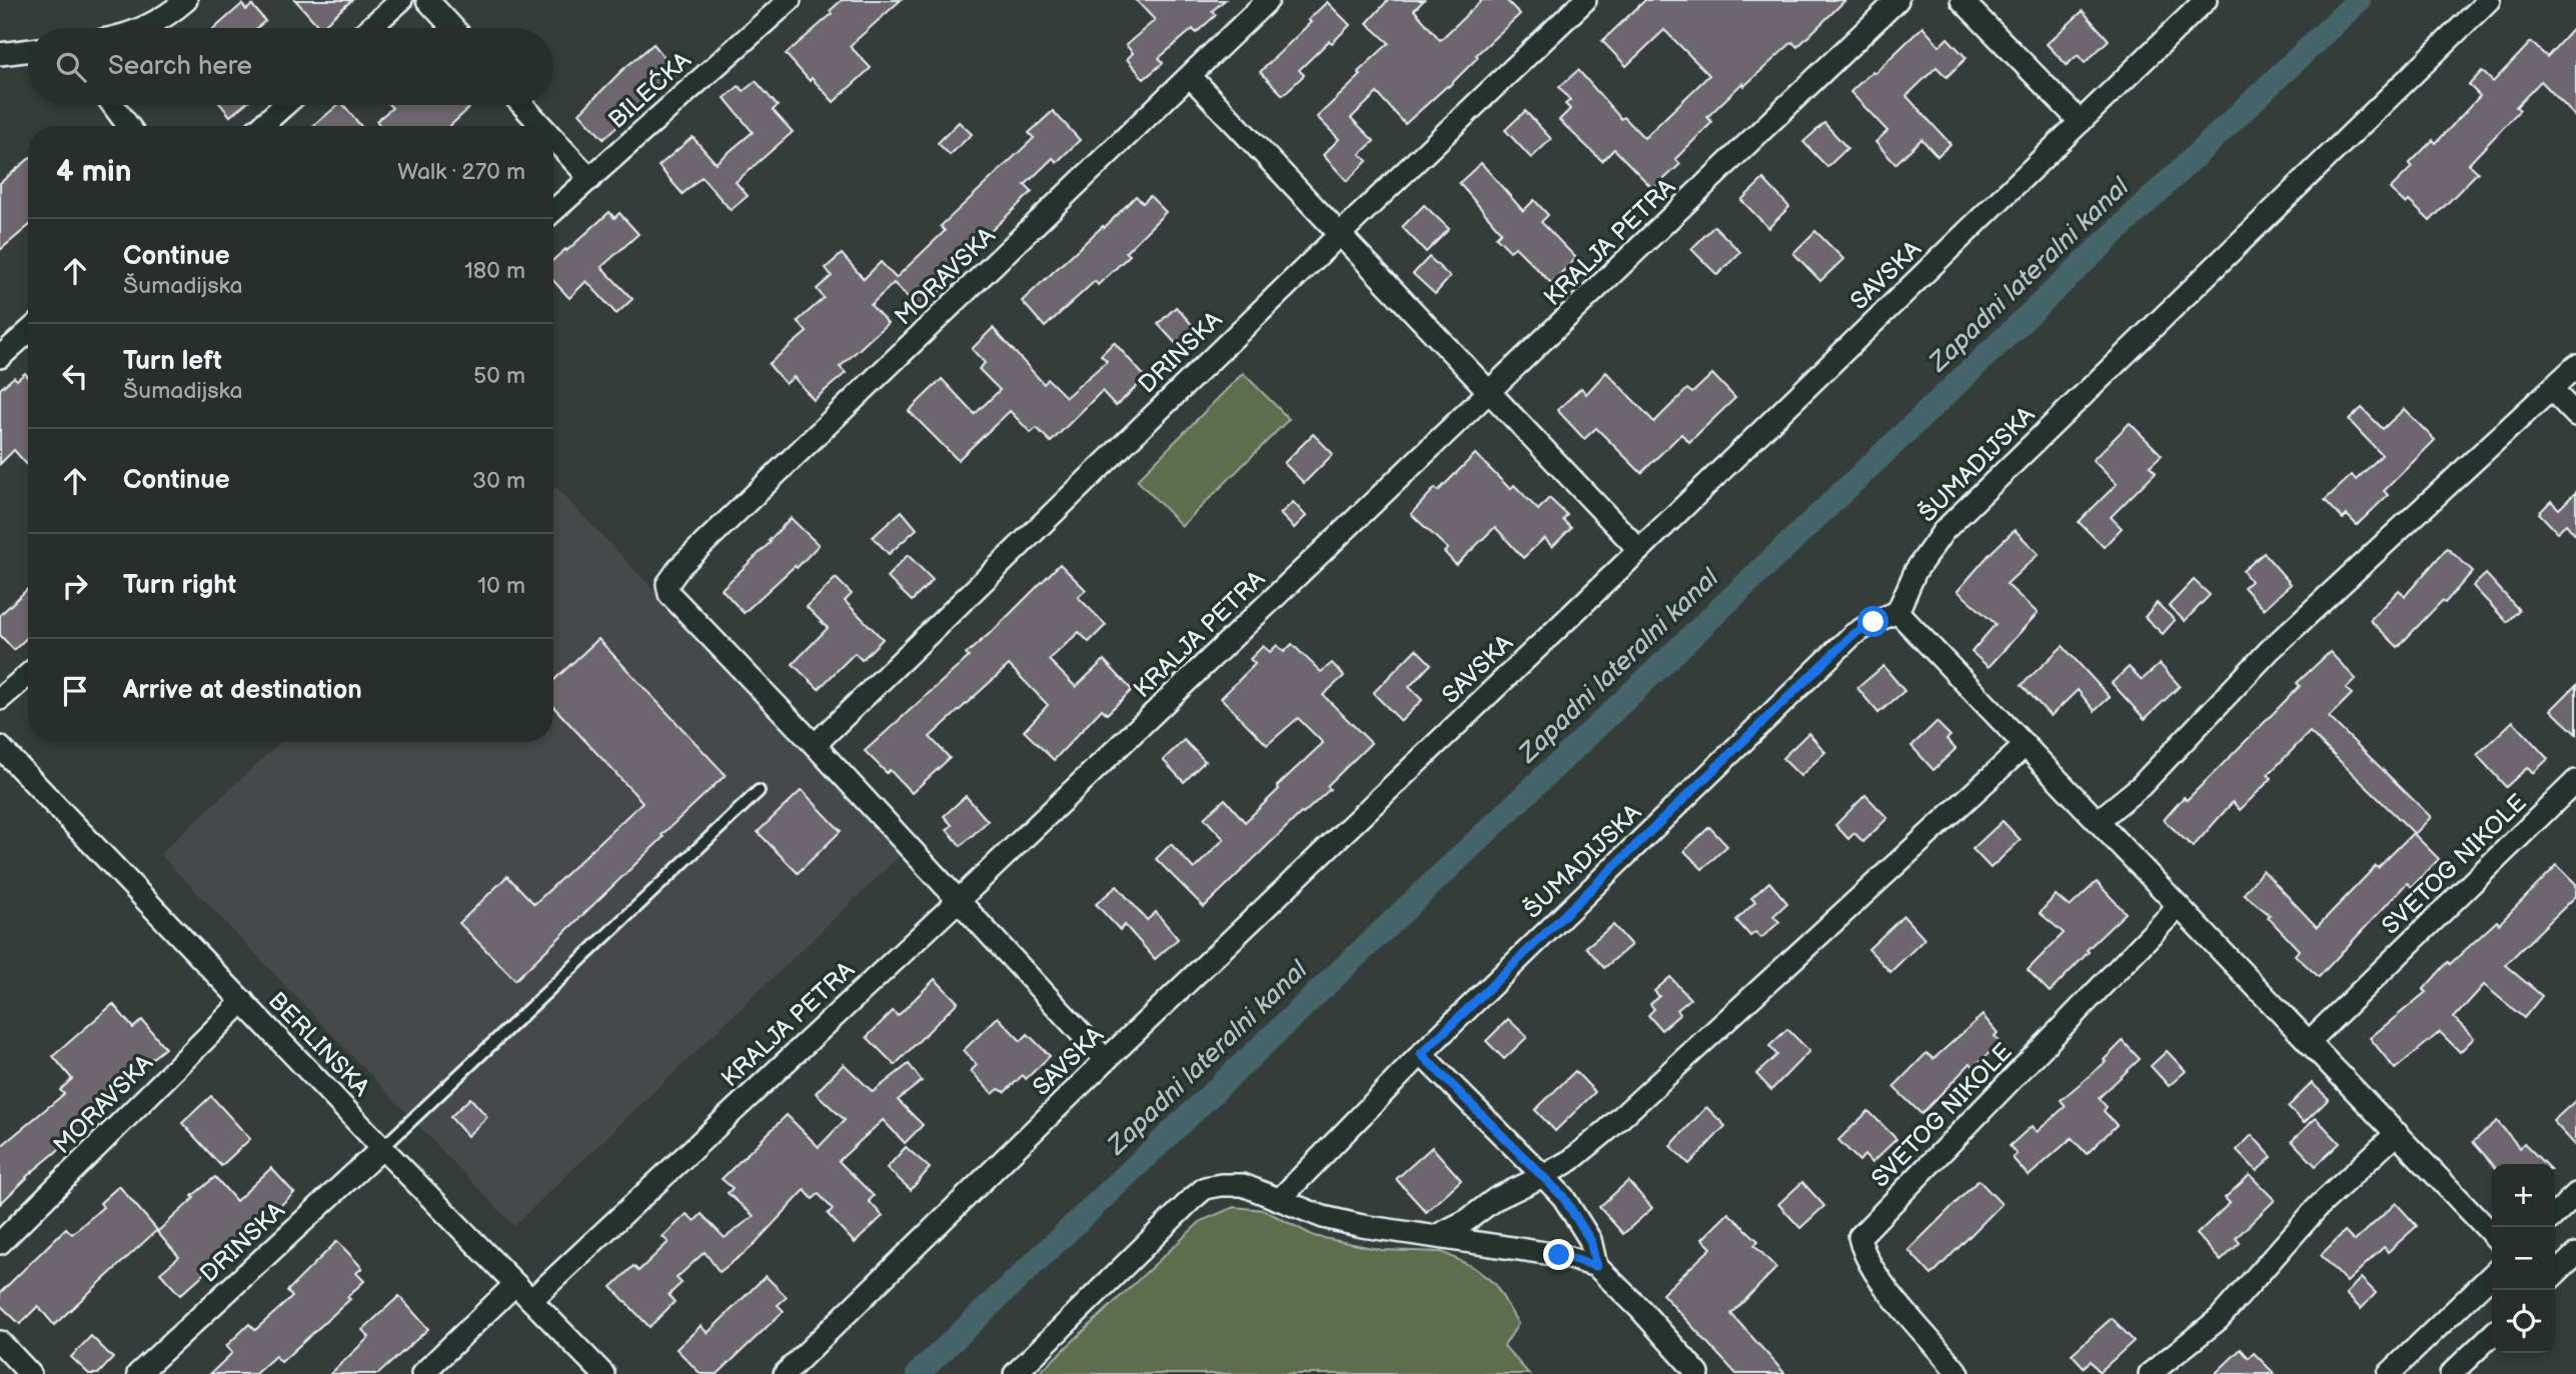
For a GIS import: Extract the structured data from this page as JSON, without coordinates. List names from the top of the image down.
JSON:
{
  "streets": {
    "street": [
      "BILEĆKA",
      "KRALJA PETRA",
      "SAVSKA",
      "MORAVSKA",
      "DRINSKA",
      "ŠUMADIJSKA",
      "SVETOG NIKOLE",
      "BERLINSKA"
    ]
  },
  "crossings": [
    ["KRALJA PETRA", "BERLINSKA"],
    ["MORAVSKA", "DRINSKA"],
    ["MORAVSKA", "BERLINSKA"],
    ["DRINSKA", "BERLINSKA"]
  ],
  "water": ["Zapadni lateralni kanal"],
  "page": {
    "search": "Search here",
    "heading": ["4 min", "Walk · 270 m"],
    "list": [
      ["Continue", "Šumadijska", "180 m"],
      ["Turn left", "Šumadijska", "50 m"],
      ["Continue", "30 m"],
      ["Turn right", "10 m"],
      "Arrive at destination"
    ],
    "map_buttons": ["+", "−"]
  }
}
